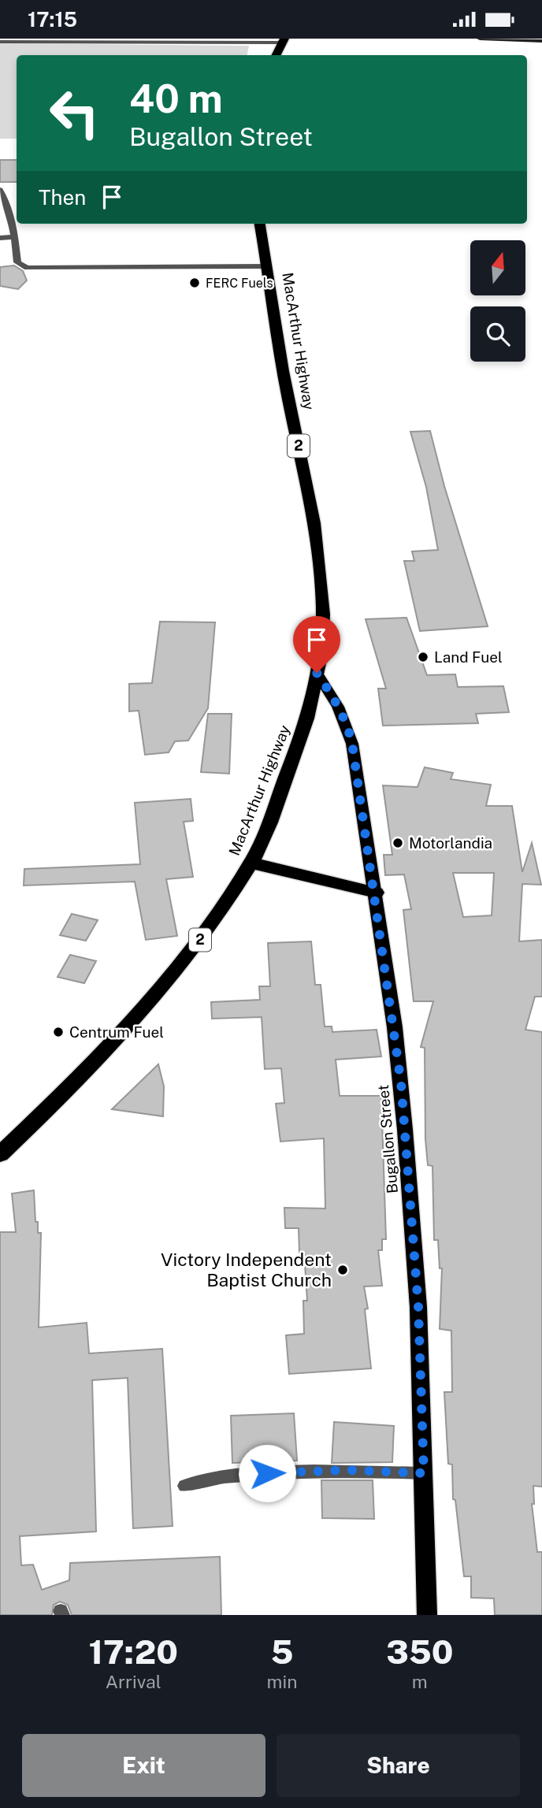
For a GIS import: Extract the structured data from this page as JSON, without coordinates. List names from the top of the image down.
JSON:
{
  "streets": {
    "highway": ["MacArthur Highway", "2"],
    "main road": ["Bugallon Street"]
  },
  "crossings": [
    ["MacArthur Highway", "Bugallon Street"]
  ],
  "places": [
    "FERC Fuels",
    "Land Fuel",
    "Motorlandia",
    "Centrum Fuel",
    "Victory Independent Baptist Church"
  ],
  "north": "top",
  "page": {
    "status": "17:15",
    "turn": ["40 m", "Bugallon Street"],
    "then": "Then",
    "eta": [
      "17:20",
      "Arrival",
      "5",
      "min",
      "350",
      "m"
    ],
    "buttons": ["Exit", "Share"]
  }
}
